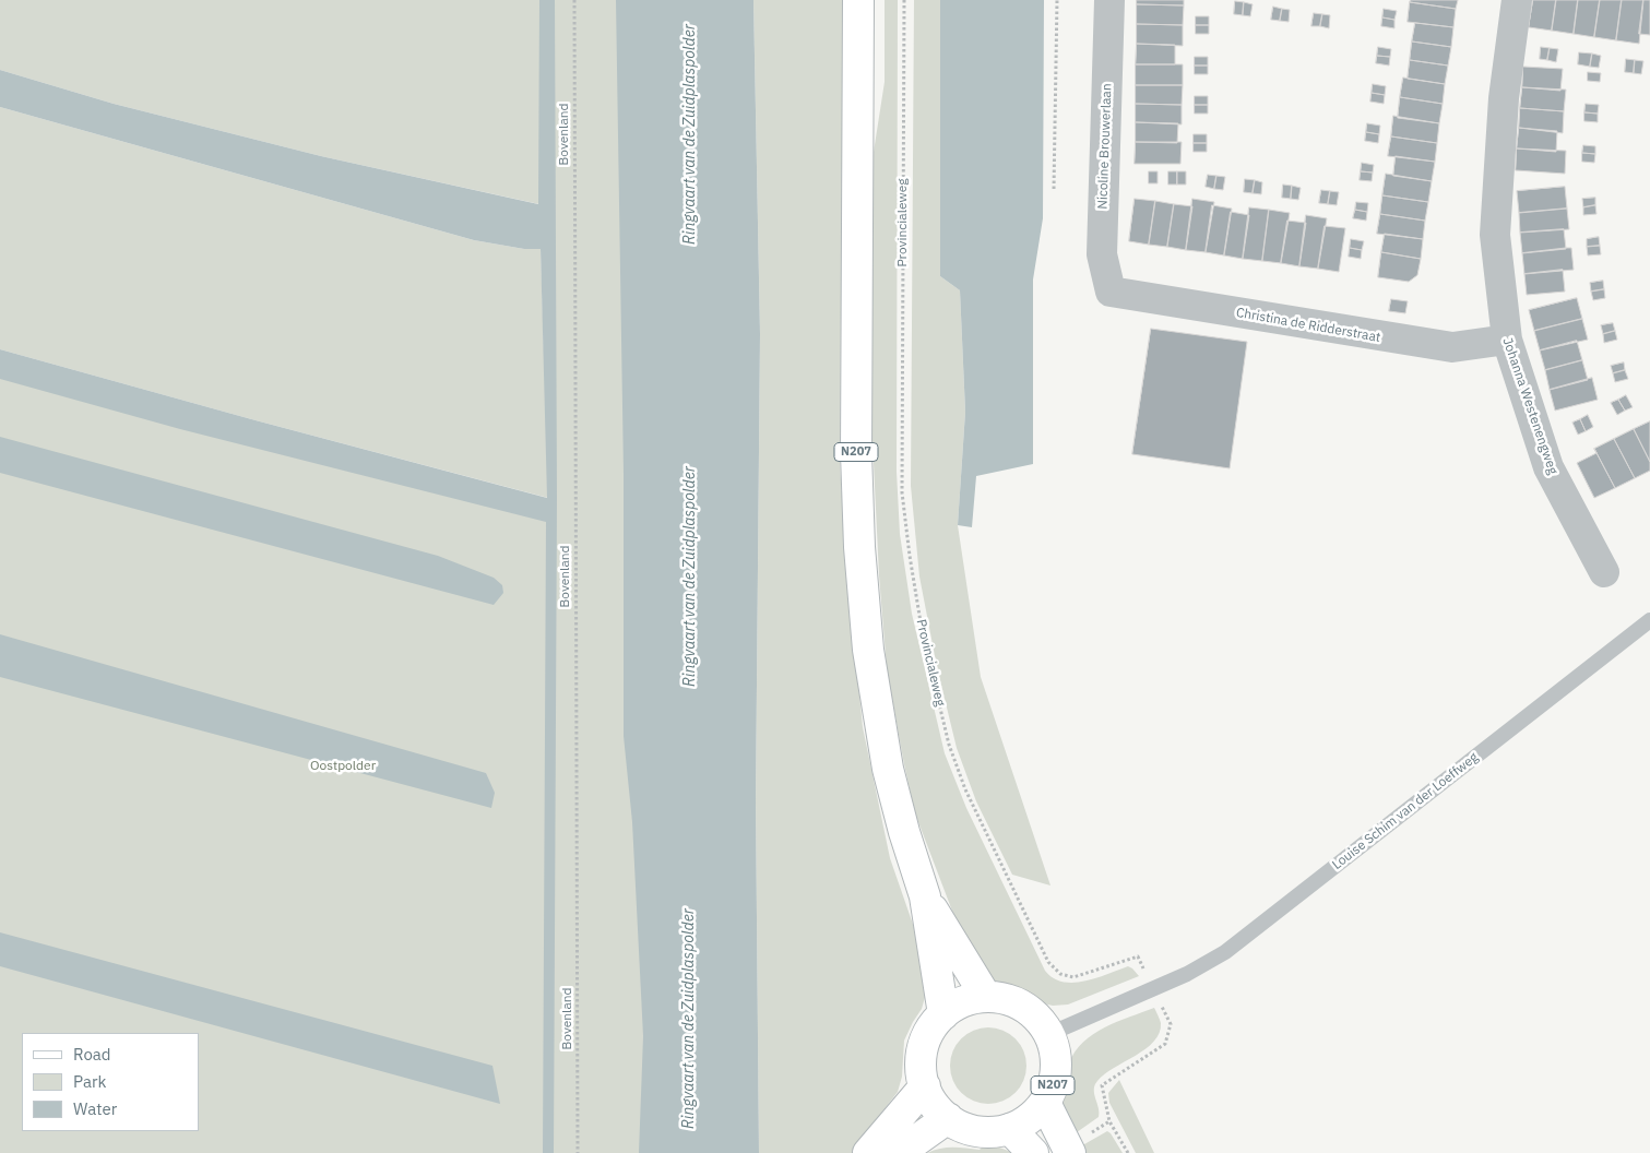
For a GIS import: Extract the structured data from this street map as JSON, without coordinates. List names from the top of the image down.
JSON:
{
  "streets": {
    "main road": ["N207"],
    "street": ["Nicoline Brouwerlaan", "Christina de Ridderstraat", "Johanna Westenengweg"],
    "lane": ["Louise Schim van der Loeffweg"],
    "path": ["Bovenland", "Provincialeweg"]
  },
  "crossings": [
    ["Nicoline Brouwerlaan", "Christina de Ridderstraat"],
    ["Provincialeweg", "Louise Schim van der Loeffweg"],
    ["Christina de Ridderstraat", "Johanna Westenengweg"],
    ["N207", "Louise Schim van der Loeffweg"]
  ],
  "water": ["Ringvaart van de Zuidplaspolder"],
  "parks": ["Oostpolder"],
  "legend": ["Road", "Park", "Water"]
}
